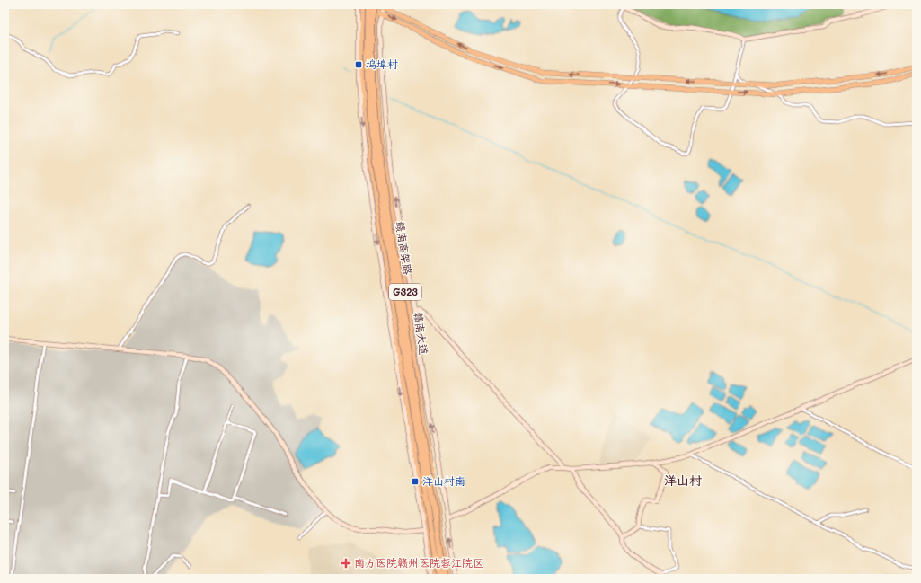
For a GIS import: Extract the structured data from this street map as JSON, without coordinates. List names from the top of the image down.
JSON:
{
  "streets": {
    "highway": ["赣南高架路"],
    "main road": ["G323", "赣南大道"]
  },
  "crossings": [
    ["赣南高架路", "G323"]
  ],
  "districts": ["洋山村"],
  "places": {
    "transit": ["坞埠村", "洋山村南"],
    "health": ["南方医院赣州医院蓉江院区"]
  }
}
